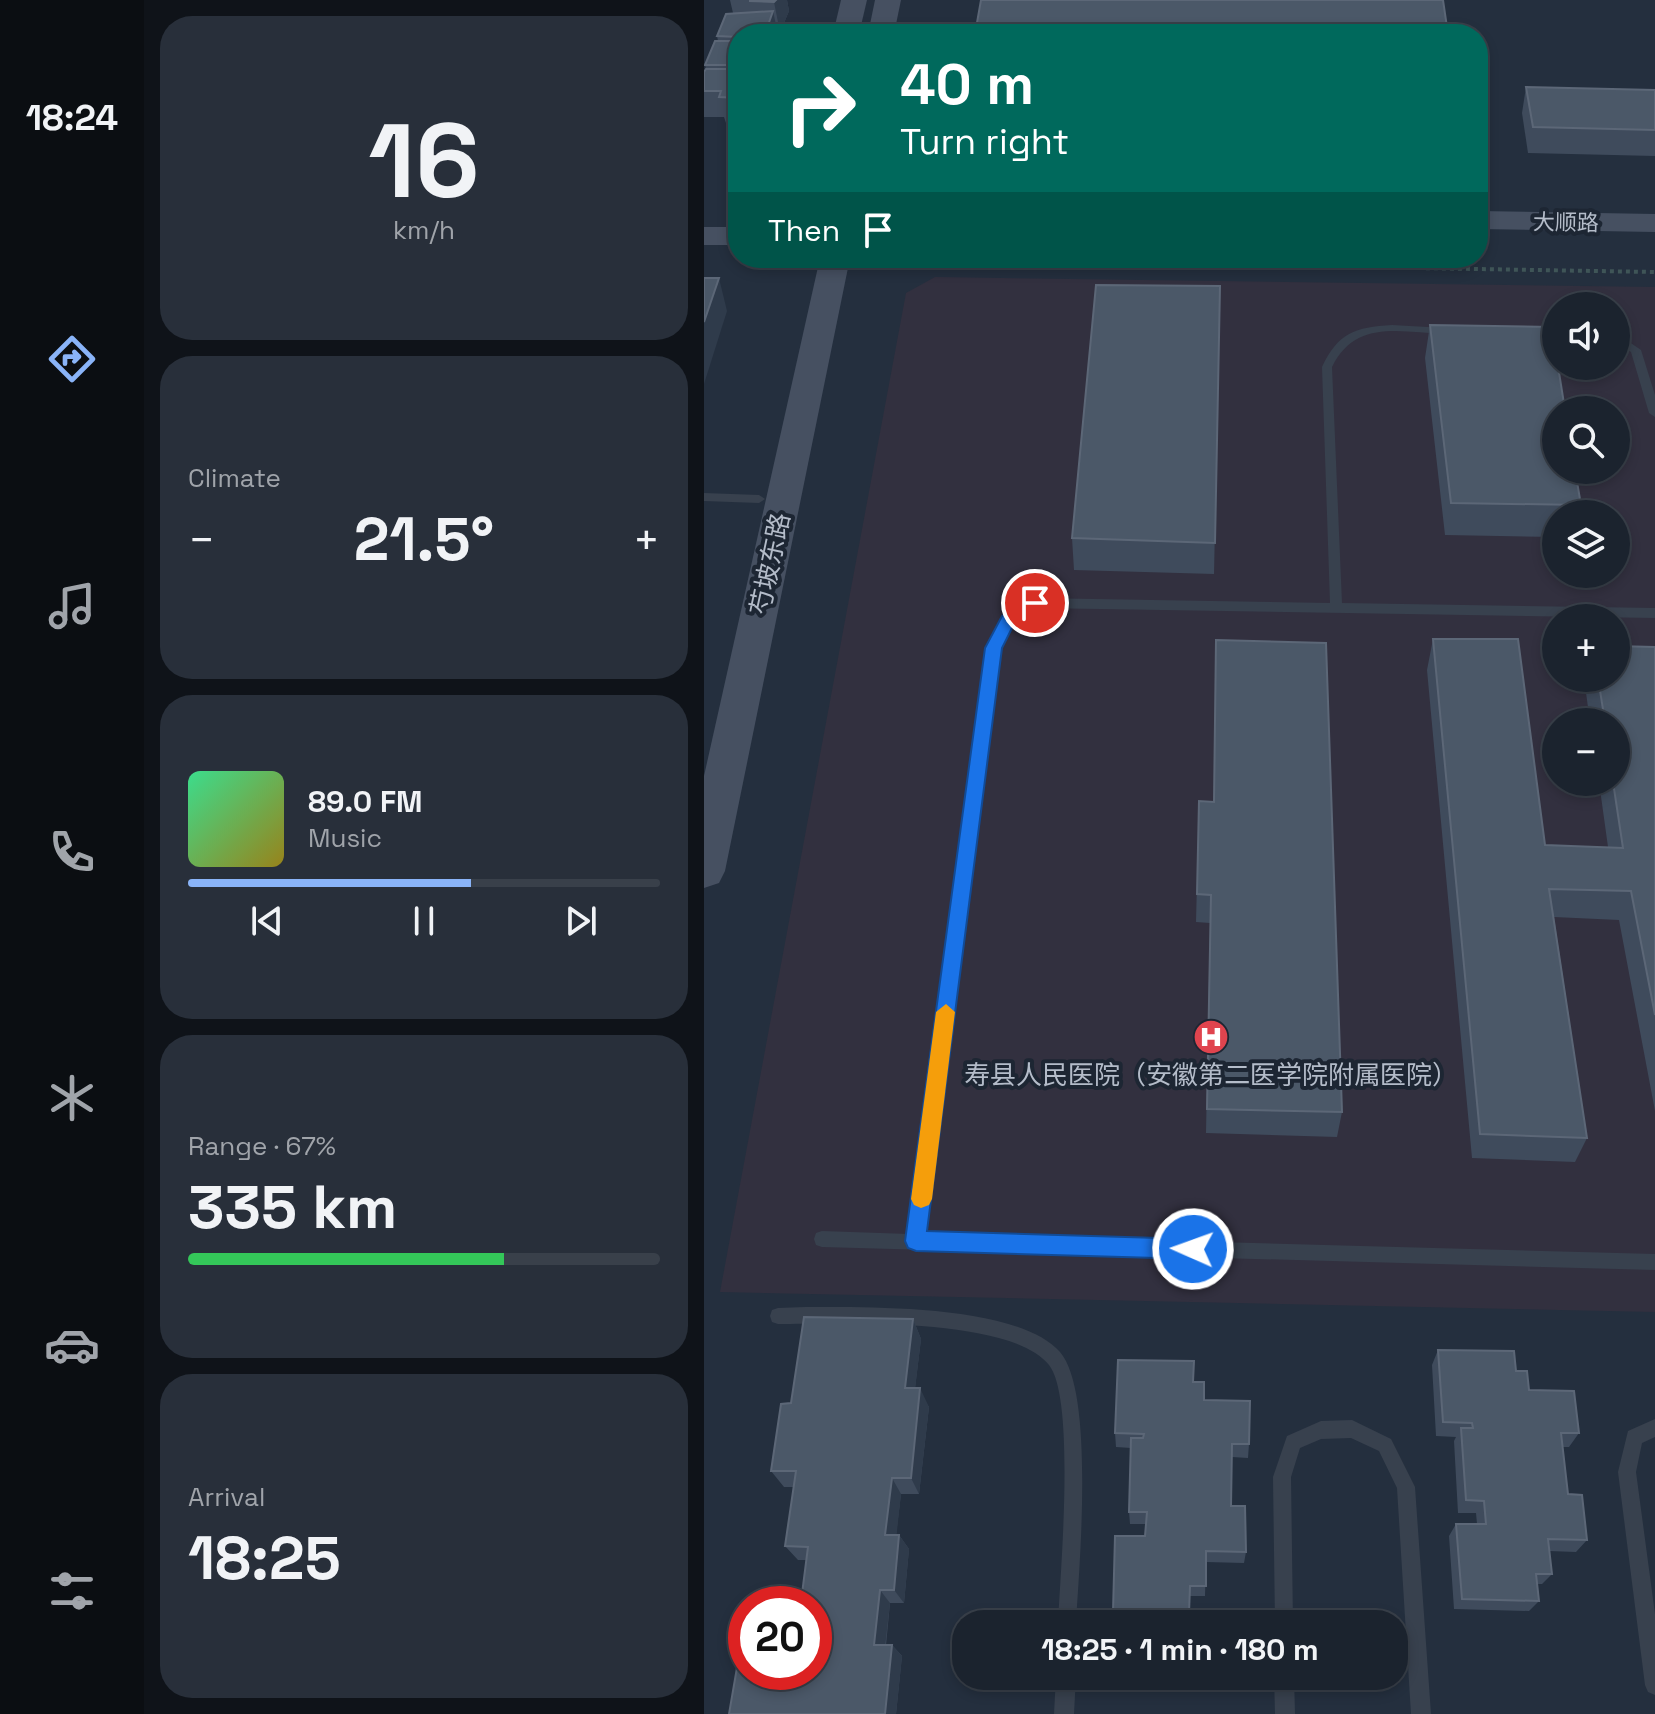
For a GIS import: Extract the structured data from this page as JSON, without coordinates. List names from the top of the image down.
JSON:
{
  "streets": {
    "street": ["大顺路", "芍坡东路"]
  },
  "places": {
    "hospital": ["寿县人民医院（安徽第二医学院附属医院）"]
  },
  "page": {
    "tabs": "18:24",
    "tile": [
      ["16", "km/h"],
      "Climate",
      ["Range · 67%", "335 km"],
      ["Arrival", "18:25"]
    ],
    "turn": ["40 m", "Turn right"],
    "then": "Then",
    "map_buttons": ["+", "−"],
    "heat": ["−", "21.5°", "+"],
    "song": ["89.0 FM", "Music"],
    "limit": "20",
    "trip": "18:25 · 1 min · 180 m"
  }
}
